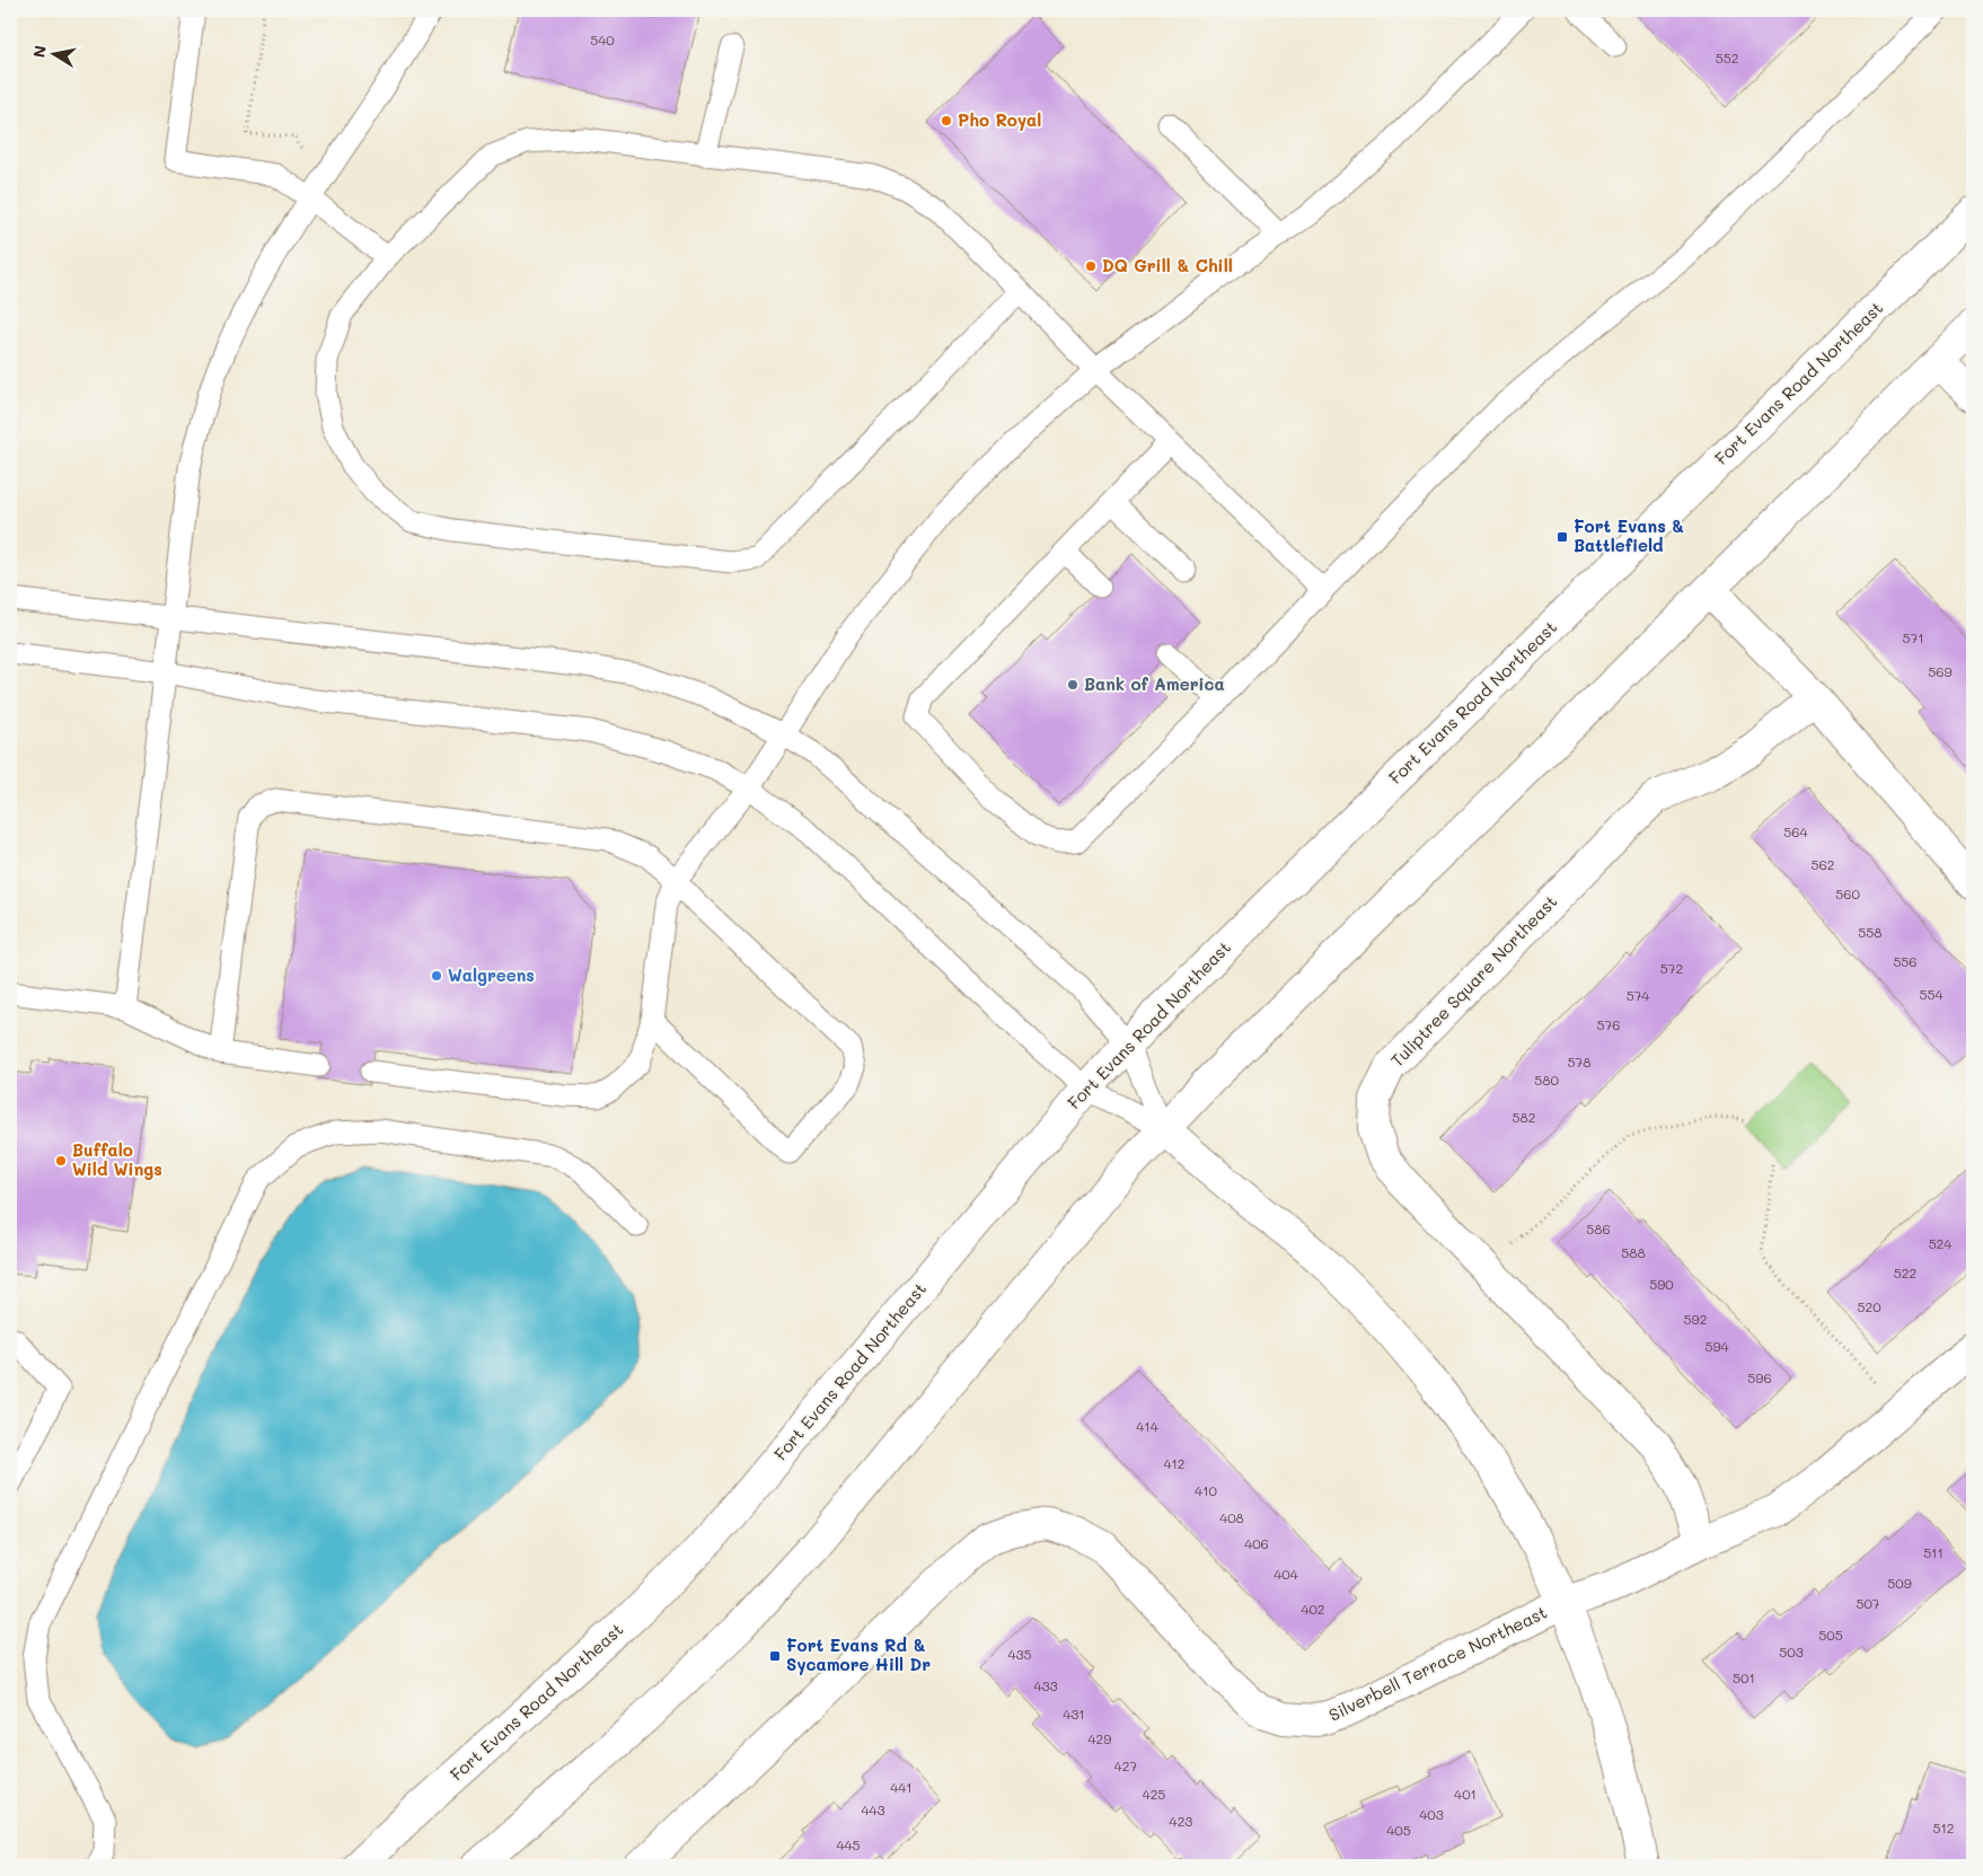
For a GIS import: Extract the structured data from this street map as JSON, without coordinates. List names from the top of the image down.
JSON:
{
  "streets": {
    "main road": ["Fort Evans Road Northeast", "Tuliptree Square Northeast", "Silverbell Terrace Northeast"]
  },
  "places": {
    "other": [
      "Pho Royal",
      "DQ Grill & Chill",
      "Bank of America",
      "Walgreens",
      "Buffalo Wild Wings"
    ],
    "transit": ["Fort Evans & Battlefield", "Fort Evans Rd & Sycamore Hill Dr"]
  },
  "house_numbers": [
    "540",
    "552",
    "571",
    "569",
    "564",
    "562",
    "560",
    "558",
    "556",
    "572",
    "554",
    "574",
    "576",
    "578",
    "580",
    "582",
    "586",
    "524",
    "588",
    "522",
    "590",
    "520",
    "592",
    "594",
    "596",
    "414",
    "412",
    "410",
    "408",
    "406",
    "511",
    "404",
    "509",
    "507",
    "402",
    "505",
    "503",
    "435",
    "501",
    "433",
    "431",
    "429",
    "427",
    "441",
    "425",
    "401",
    "443",
    "403",
    "423",
    "512",
    "405",
    "445"
  ],
  "north": "left"
}
